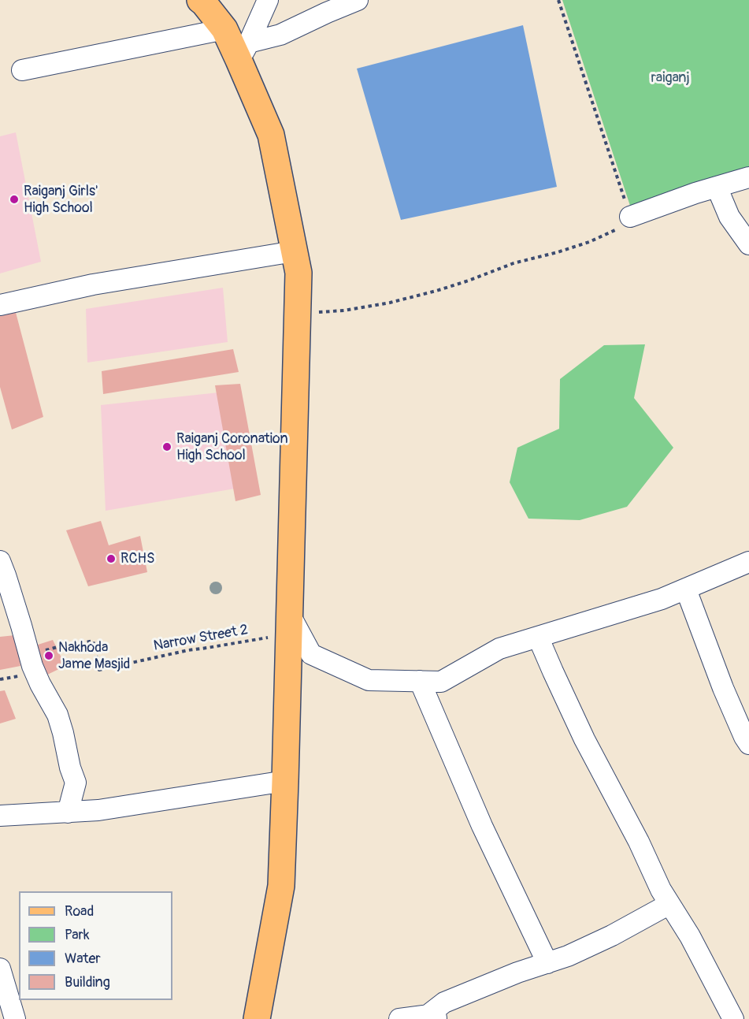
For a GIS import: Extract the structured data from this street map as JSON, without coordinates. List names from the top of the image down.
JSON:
{
  "streets": {
    "path": ["Narrow Street 2"]
  },
  "parks": ["raiganj"],
  "places": [
    "Raiganj Girls' High School",
    "Raiganj Coronation High School",
    "RCHS",
    "Nakhoda Jame Masjid"
  ],
  "legend": [
    "Road",
    "Park",
    "Water",
    "Building"
  ]
}
